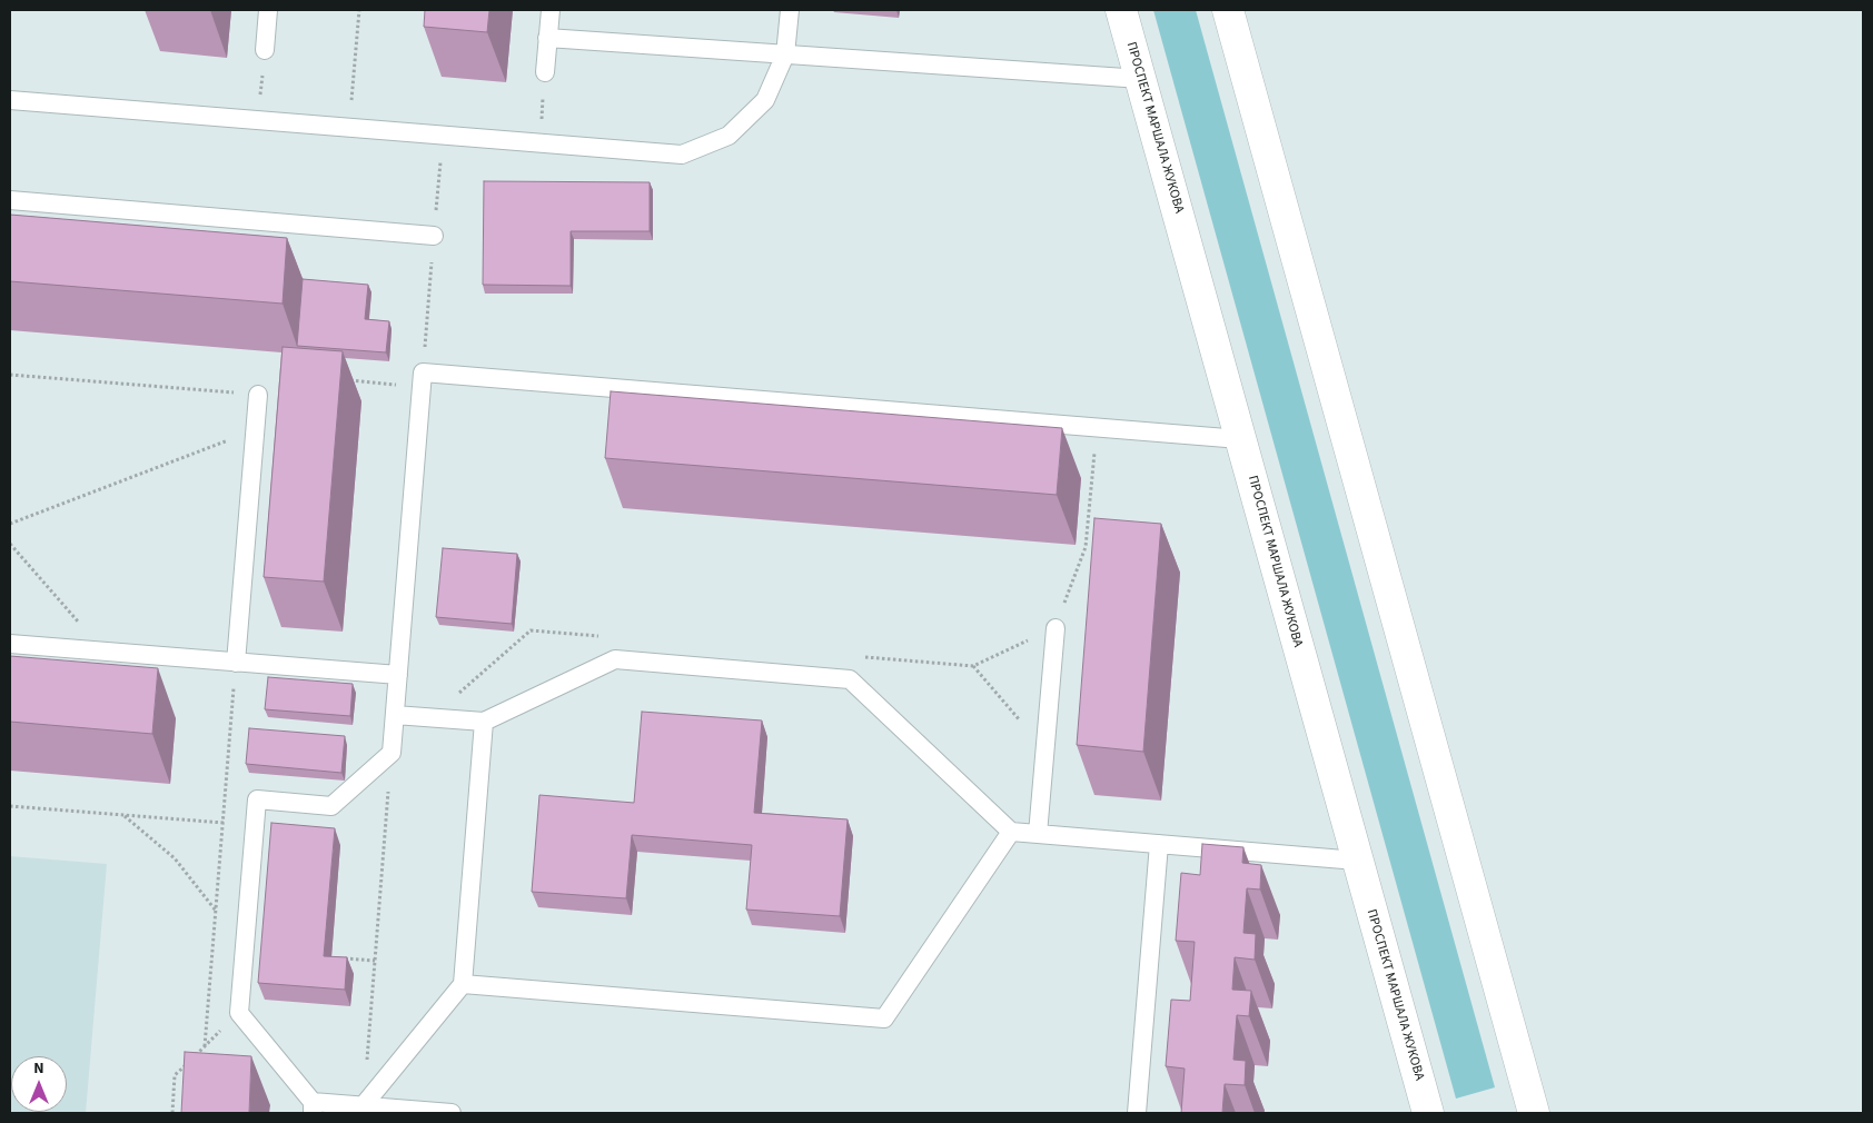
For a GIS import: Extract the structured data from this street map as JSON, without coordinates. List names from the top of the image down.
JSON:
{
  "streets": {
    "street": ["ПРОСПЕКТ МАРШАЛА ЖУКОВА"]
  },
  "north": "top"
}
